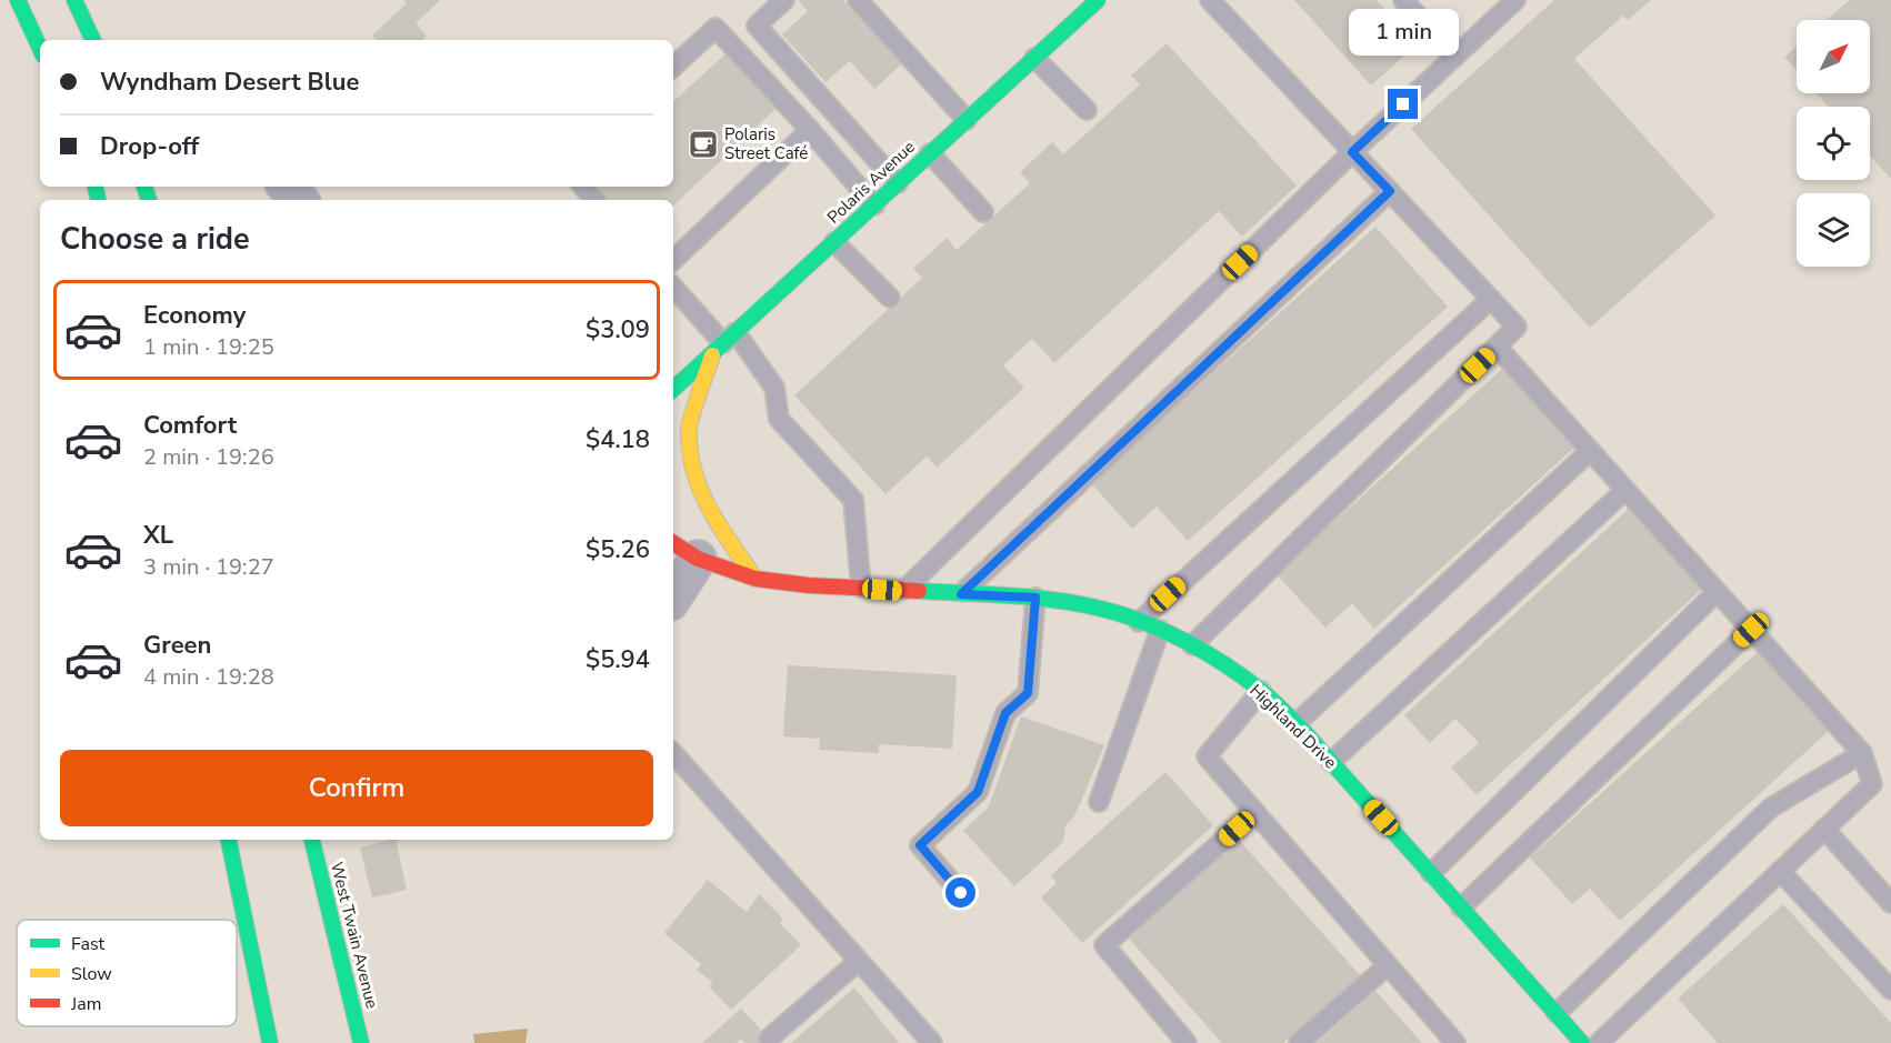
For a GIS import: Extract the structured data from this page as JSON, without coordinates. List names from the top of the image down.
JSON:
{
  "streets": {
    "street": ["Polaris Avenue", "Highland Drive", "West Twain Avenue"]
  },
  "places": {
    "cafe": ["Polaris Street Café"]
  },
  "legend": ["Fast", "Slow", "Jam"],
  "north": "top right",
  "page": {
    "bubble": "1 min",
    "banner": ["Wyndham Desert Blue", "Drop-off"],
    "heading": "Choose a ride",
    "list": [
      {
        "name": "Economy",
        "note": "1 min · 19:25",
        "value": "$3.09"
      },
      {
        "name": "Comfort",
        "note": "2 min · 19:26",
        "value": "$4.18"
      },
      {
        "name": "XL",
        "note": "3 min · 19:27",
        "value": "$5.26"
      },
      {
        "name": "Green",
        "note": "4 min · 19:28",
        "value": "$5.94"
      }
    ],
    "buttons": "Confirm"
  }
}
